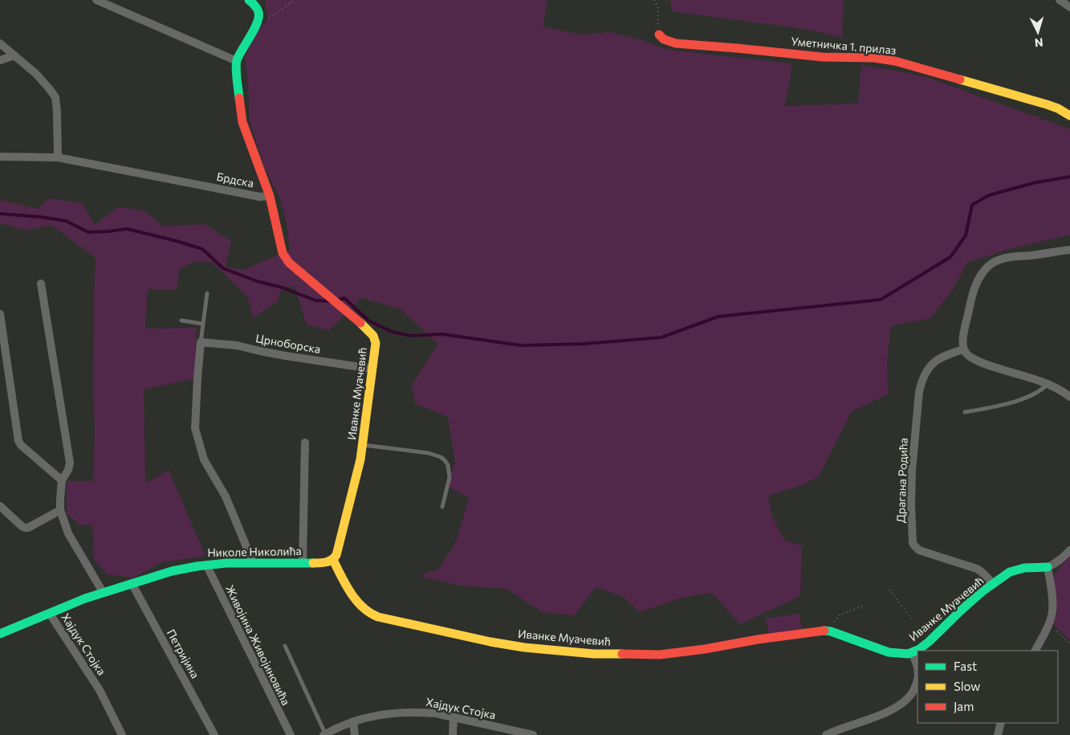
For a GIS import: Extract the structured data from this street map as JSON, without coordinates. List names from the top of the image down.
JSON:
{
  "streets": {
    "street": [
      "Уметничка 1. прилаз",
      "Брдска",
      "Црноборска",
      "Иванке Муачевић",
      "Драгана Родића",
      "Николе Николића",
      "Хајдук Стојка",
      "Живојина Живојиновића",
      "Петријина"
    ]
  },
  "crossings": [
    ["Брдска", "Иванке Муачевић"],
    ["Црноборска", "Иванке Муачевић"],
    ["Иванке Муачевић", "Драгана Родића"],
    ["Иванке Муачевић", "Николе Николића"],
    ["Николе Николића", "Хајдук Стојка"],
    ["Николе Николића", "Живојина Живојиновића"],
    ["Николе Николића", "Петријина"]
  ],
  "legend": ["Fast", "Slow", "Jam"],
  "north": "bottom"
}
